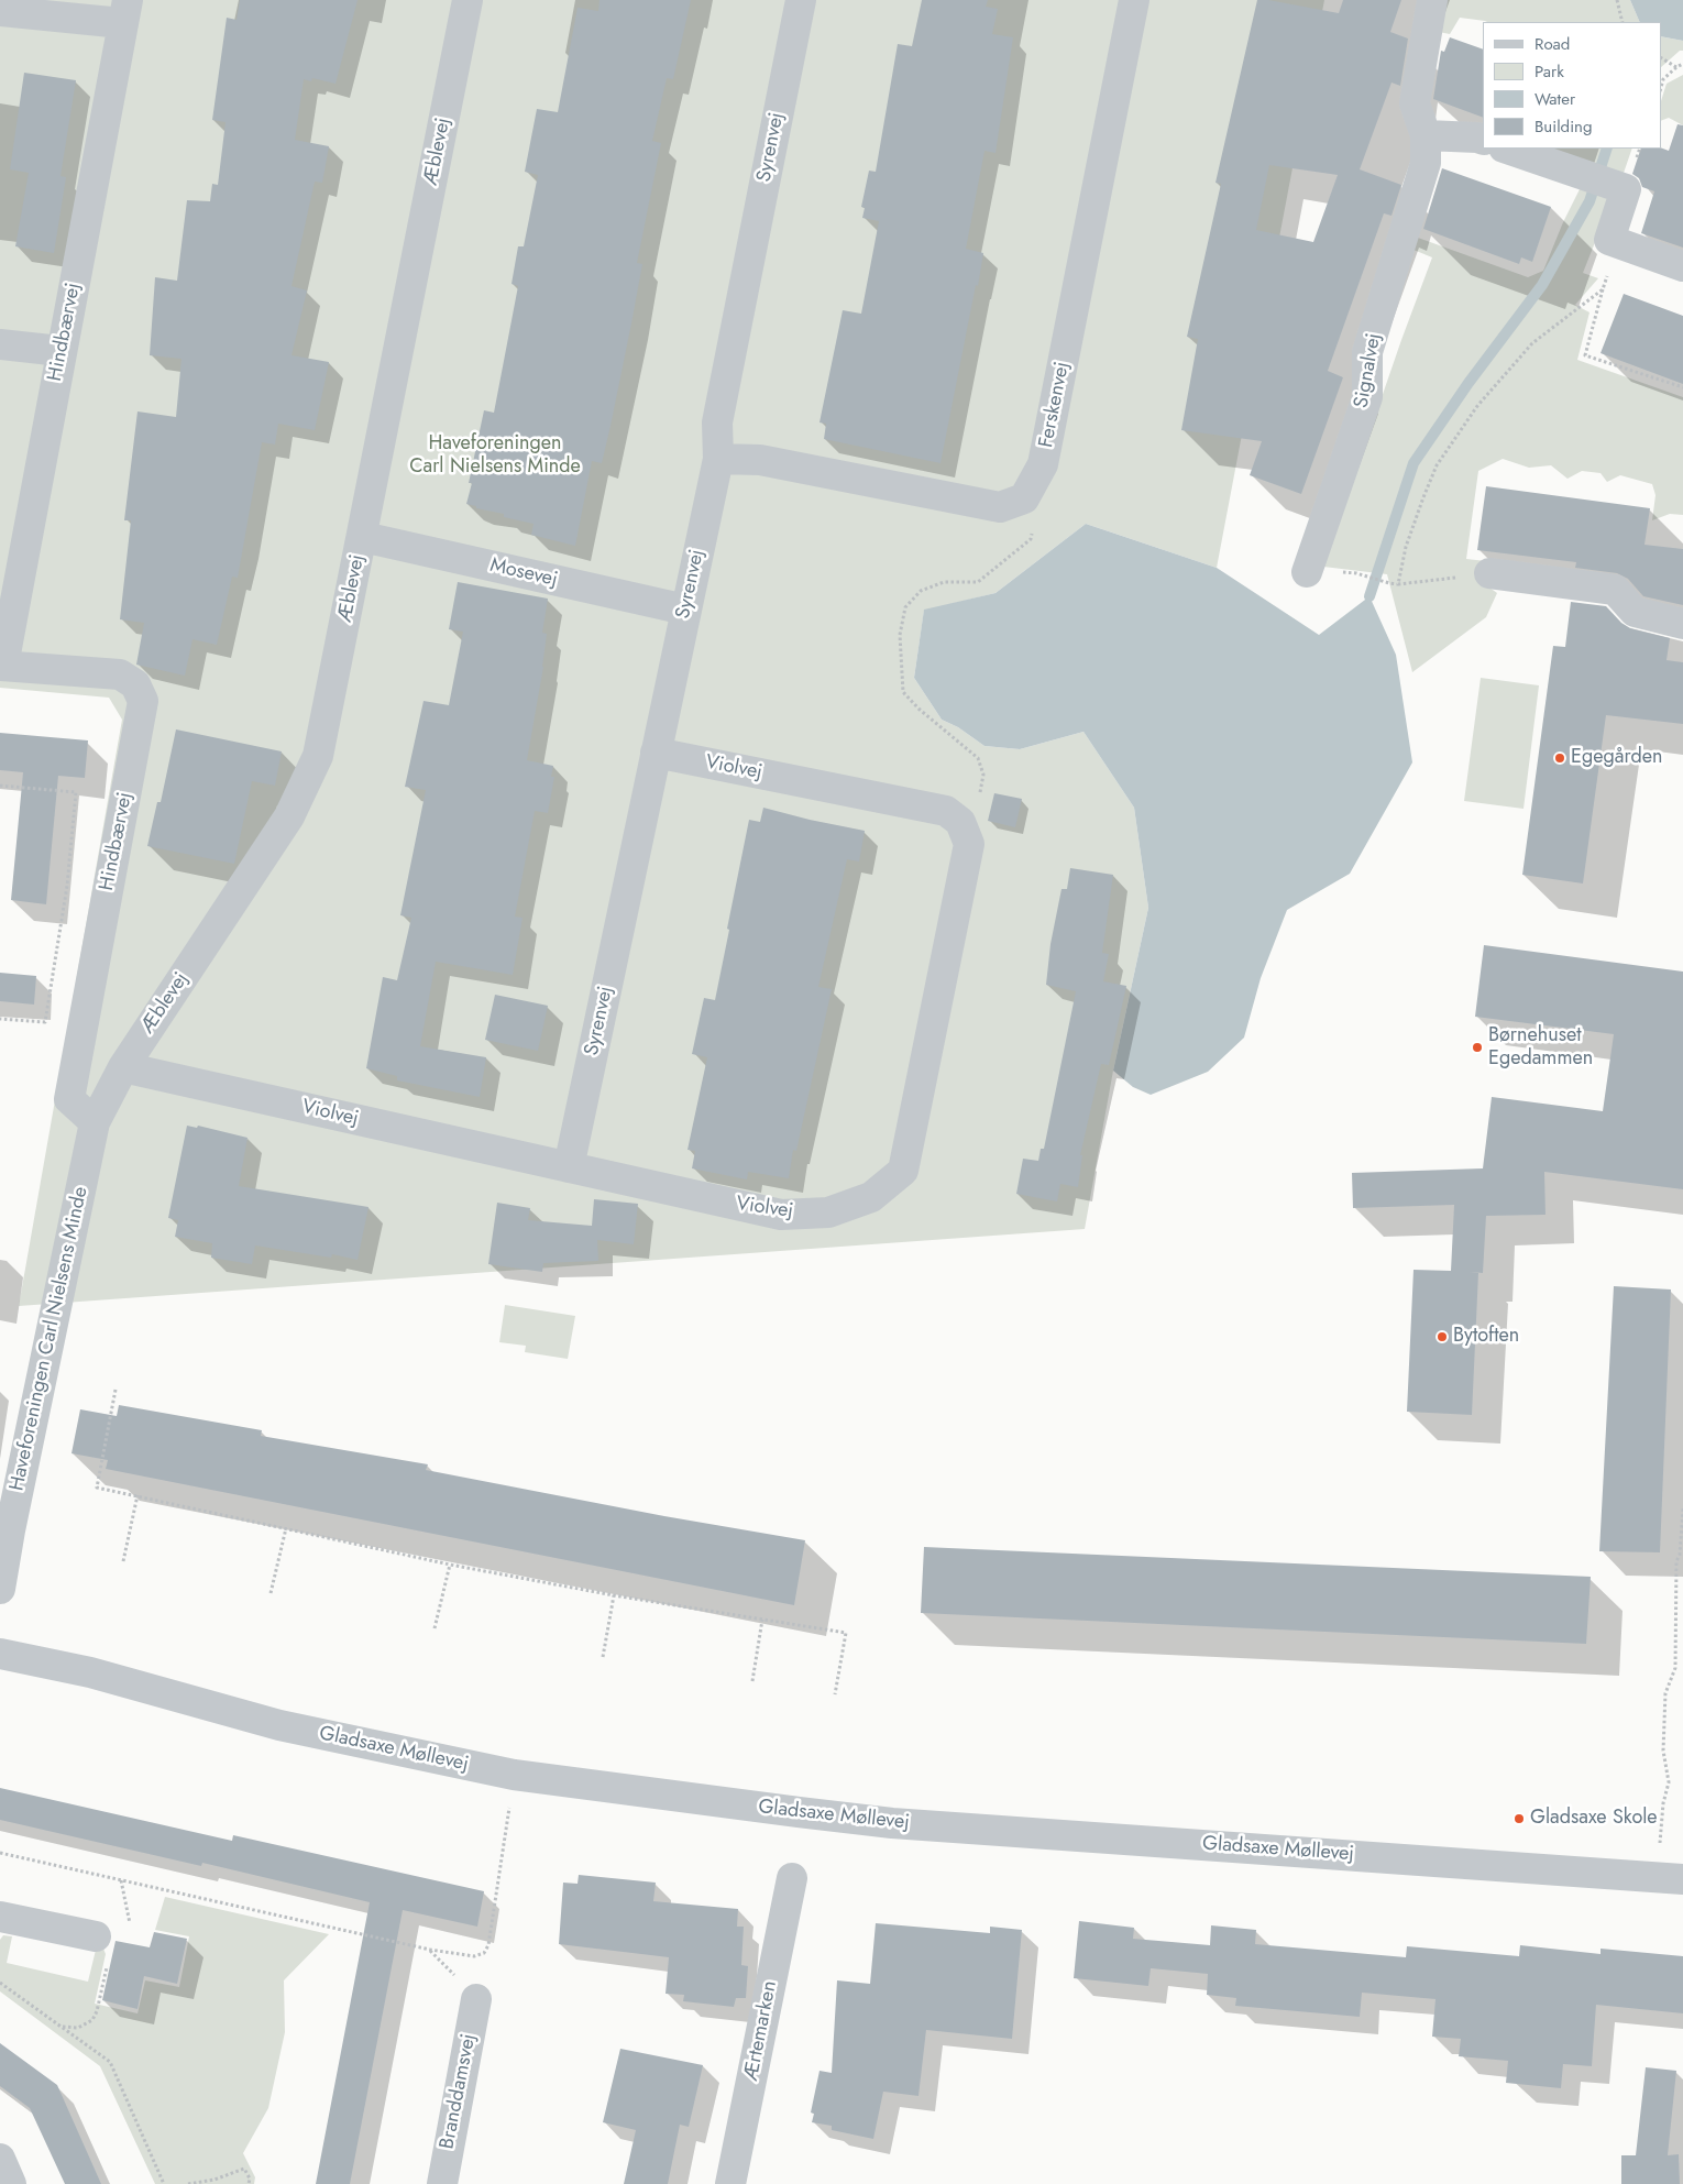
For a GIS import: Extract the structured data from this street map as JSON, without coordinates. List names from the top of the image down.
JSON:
{
  "streets": {
    "street": [
      "Syrenvej",
      "Æblevej",
      "Hindbærvej",
      "Signalvej",
      "Ferskenvej",
      "Mosevej",
      "Violvej",
      "Haveforeningen Carl Nielsens Minde",
      "Gladsaxe Møllevej",
      "Ærtemarken",
      "Branddamsvej"
    ]
  },
  "crossings": [
    ["Syrenvej", "Mosevej"],
    ["Syrenvej", "Violvej"],
    ["Æblevej", "Hindbærvej"],
    ["Æblevej", "Mosevej"],
    ["Æblevej", "Violvej"],
    ["Æblevej", "Haveforeningen Carl Nielsens Minde"],
    ["Hindbærvej", "Haveforeningen Carl Nielsens Minde"]
  ],
  "parks": ["Haveforeningen Carl Nielsens Minde"],
  "places": [
    "Egegården",
    "Børnehuset Egedammen",
    "Bytoften",
    "Gladsaxe Skole"
  ],
  "legend": [
    "Road",
    "Park",
    "Water",
    "Building"
  ]
}
